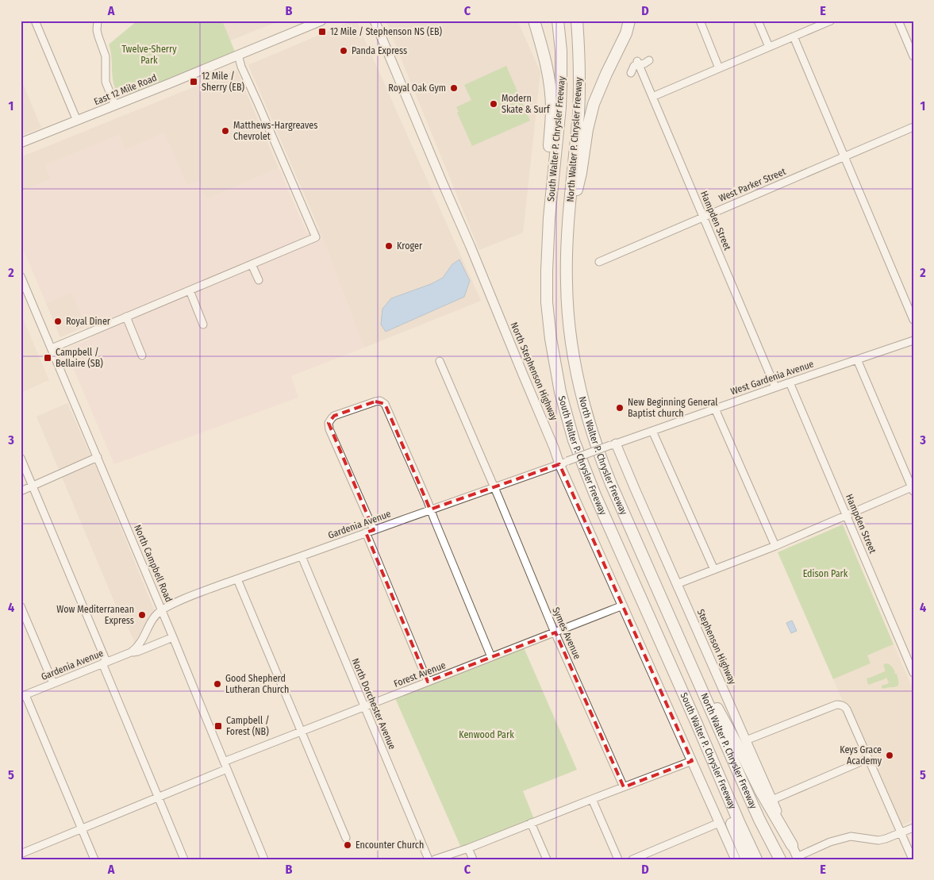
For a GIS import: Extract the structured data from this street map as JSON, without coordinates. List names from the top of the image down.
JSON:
{
  "streets": {
    "highway": ["South Walter P. Chrysler Freeway", "North Walter P. Chrysler Freeway"],
    "main road": ["East 12 Mile Road", "North Stephenson Highway", "Stephenson Highway"],
    "street": [
      "West Parker Street",
      "Hampden Street",
      "West Gardenia Avenue",
      "Gardenia Avenue",
      "North Campbell Road",
      "Symes Avenue",
      "Forest Avenue",
      "North Dorchester Avenue"
    ]
  },
  "crossings": [
    ["West Parker Street", "Hampden Street"],
    ["Hampden Street", "West Gardenia Avenue"],
    ["North Stephenson Highway", "Gardenia Avenue"],
    ["North Stephenson Highway", "Forest Avenue"],
    ["West Gardenia Avenue", "Gardenia Avenue"],
    ["West Gardenia Avenue", "Stephenson Highway"],
    ["Gardenia Avenue", "North Campbell Road"],
    ["Gardenia Avenue", "Symes Avenue"],
    ["Gardenia Avenue", "Stephenson Highway"],
    ["Gardenia Avenue", "North Dorchester Avenue"],
    ["North Campbell Road", "Forest Avenue"],
    ["Symes Avenue", "Forest Avenue"],
    ["Forest Avenue", "North Dorchester Avenue"]
  ],
  "parks": ["Twelve-Sherry Park", "Edison Park", "Kenwood Park"],
  "places": {
    "transit": [
      "12 Mile / Stephenson NS (EB)",
      "12 Mile / Sherry (EB)",
      "Campbell / Bellaire (SB)",
      "Campbell / Forest (NB)"
    ],
    "other": [
      "Panda Express",
      "Royal Oak Gym",
      "Modern Skate & Surf",
      "Matthews-Hargreaves Chevrolet",
      "Kroger",
      "Royal Diner",
      "New Beginning General Baptist church",
      "Wow Mediterranean Express",
      "Good Shepherd Lutheran Church",
      "Keys Grace Academy",
      "Encounter Church"
    ]
  },
  "grid": {
    "columns": [
      "A",
      "B",
      "C",
      "D",
      "E"
    ],
    "rows": [
      "1",
      "2",
      "3",
      "4",
      "5"
    ]
  }
}
